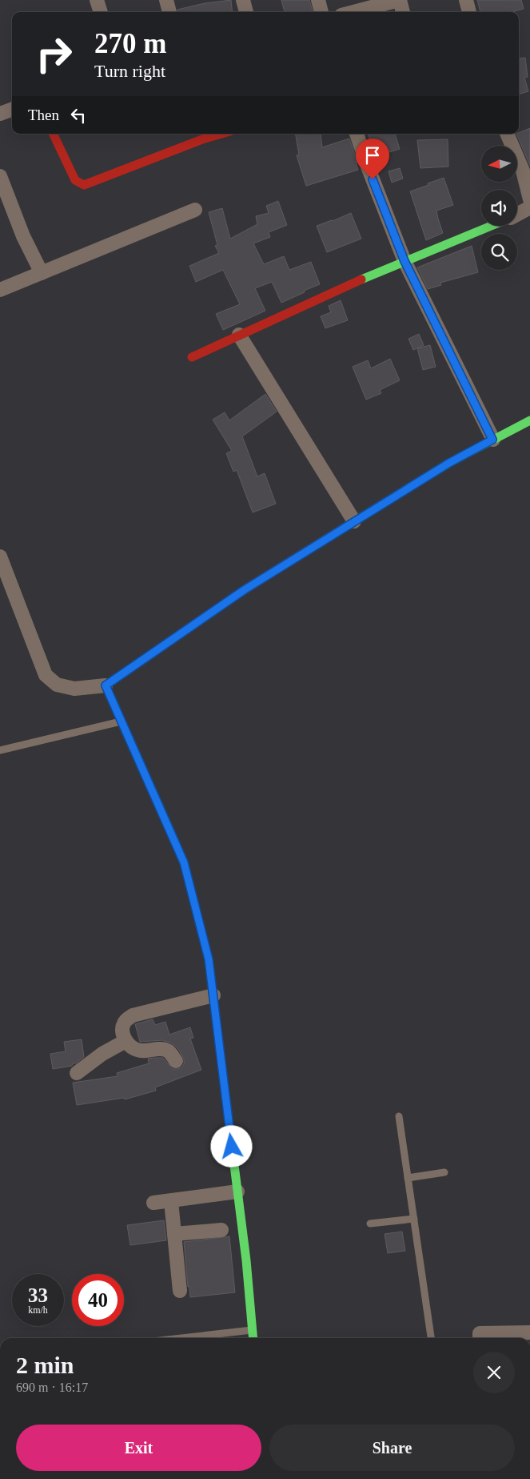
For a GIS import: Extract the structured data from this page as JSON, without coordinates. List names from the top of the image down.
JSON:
{
  "north": "left",
  "page": {
    "turn": ["270 m", "Turn right"],
    "then": "Then",
    "speed": "33 km/h",
    "limit": "40",
    "heading": ["2 min", "690 m · 16:17"],
    "buttons": ["Exit", "Share"]
  }
}
